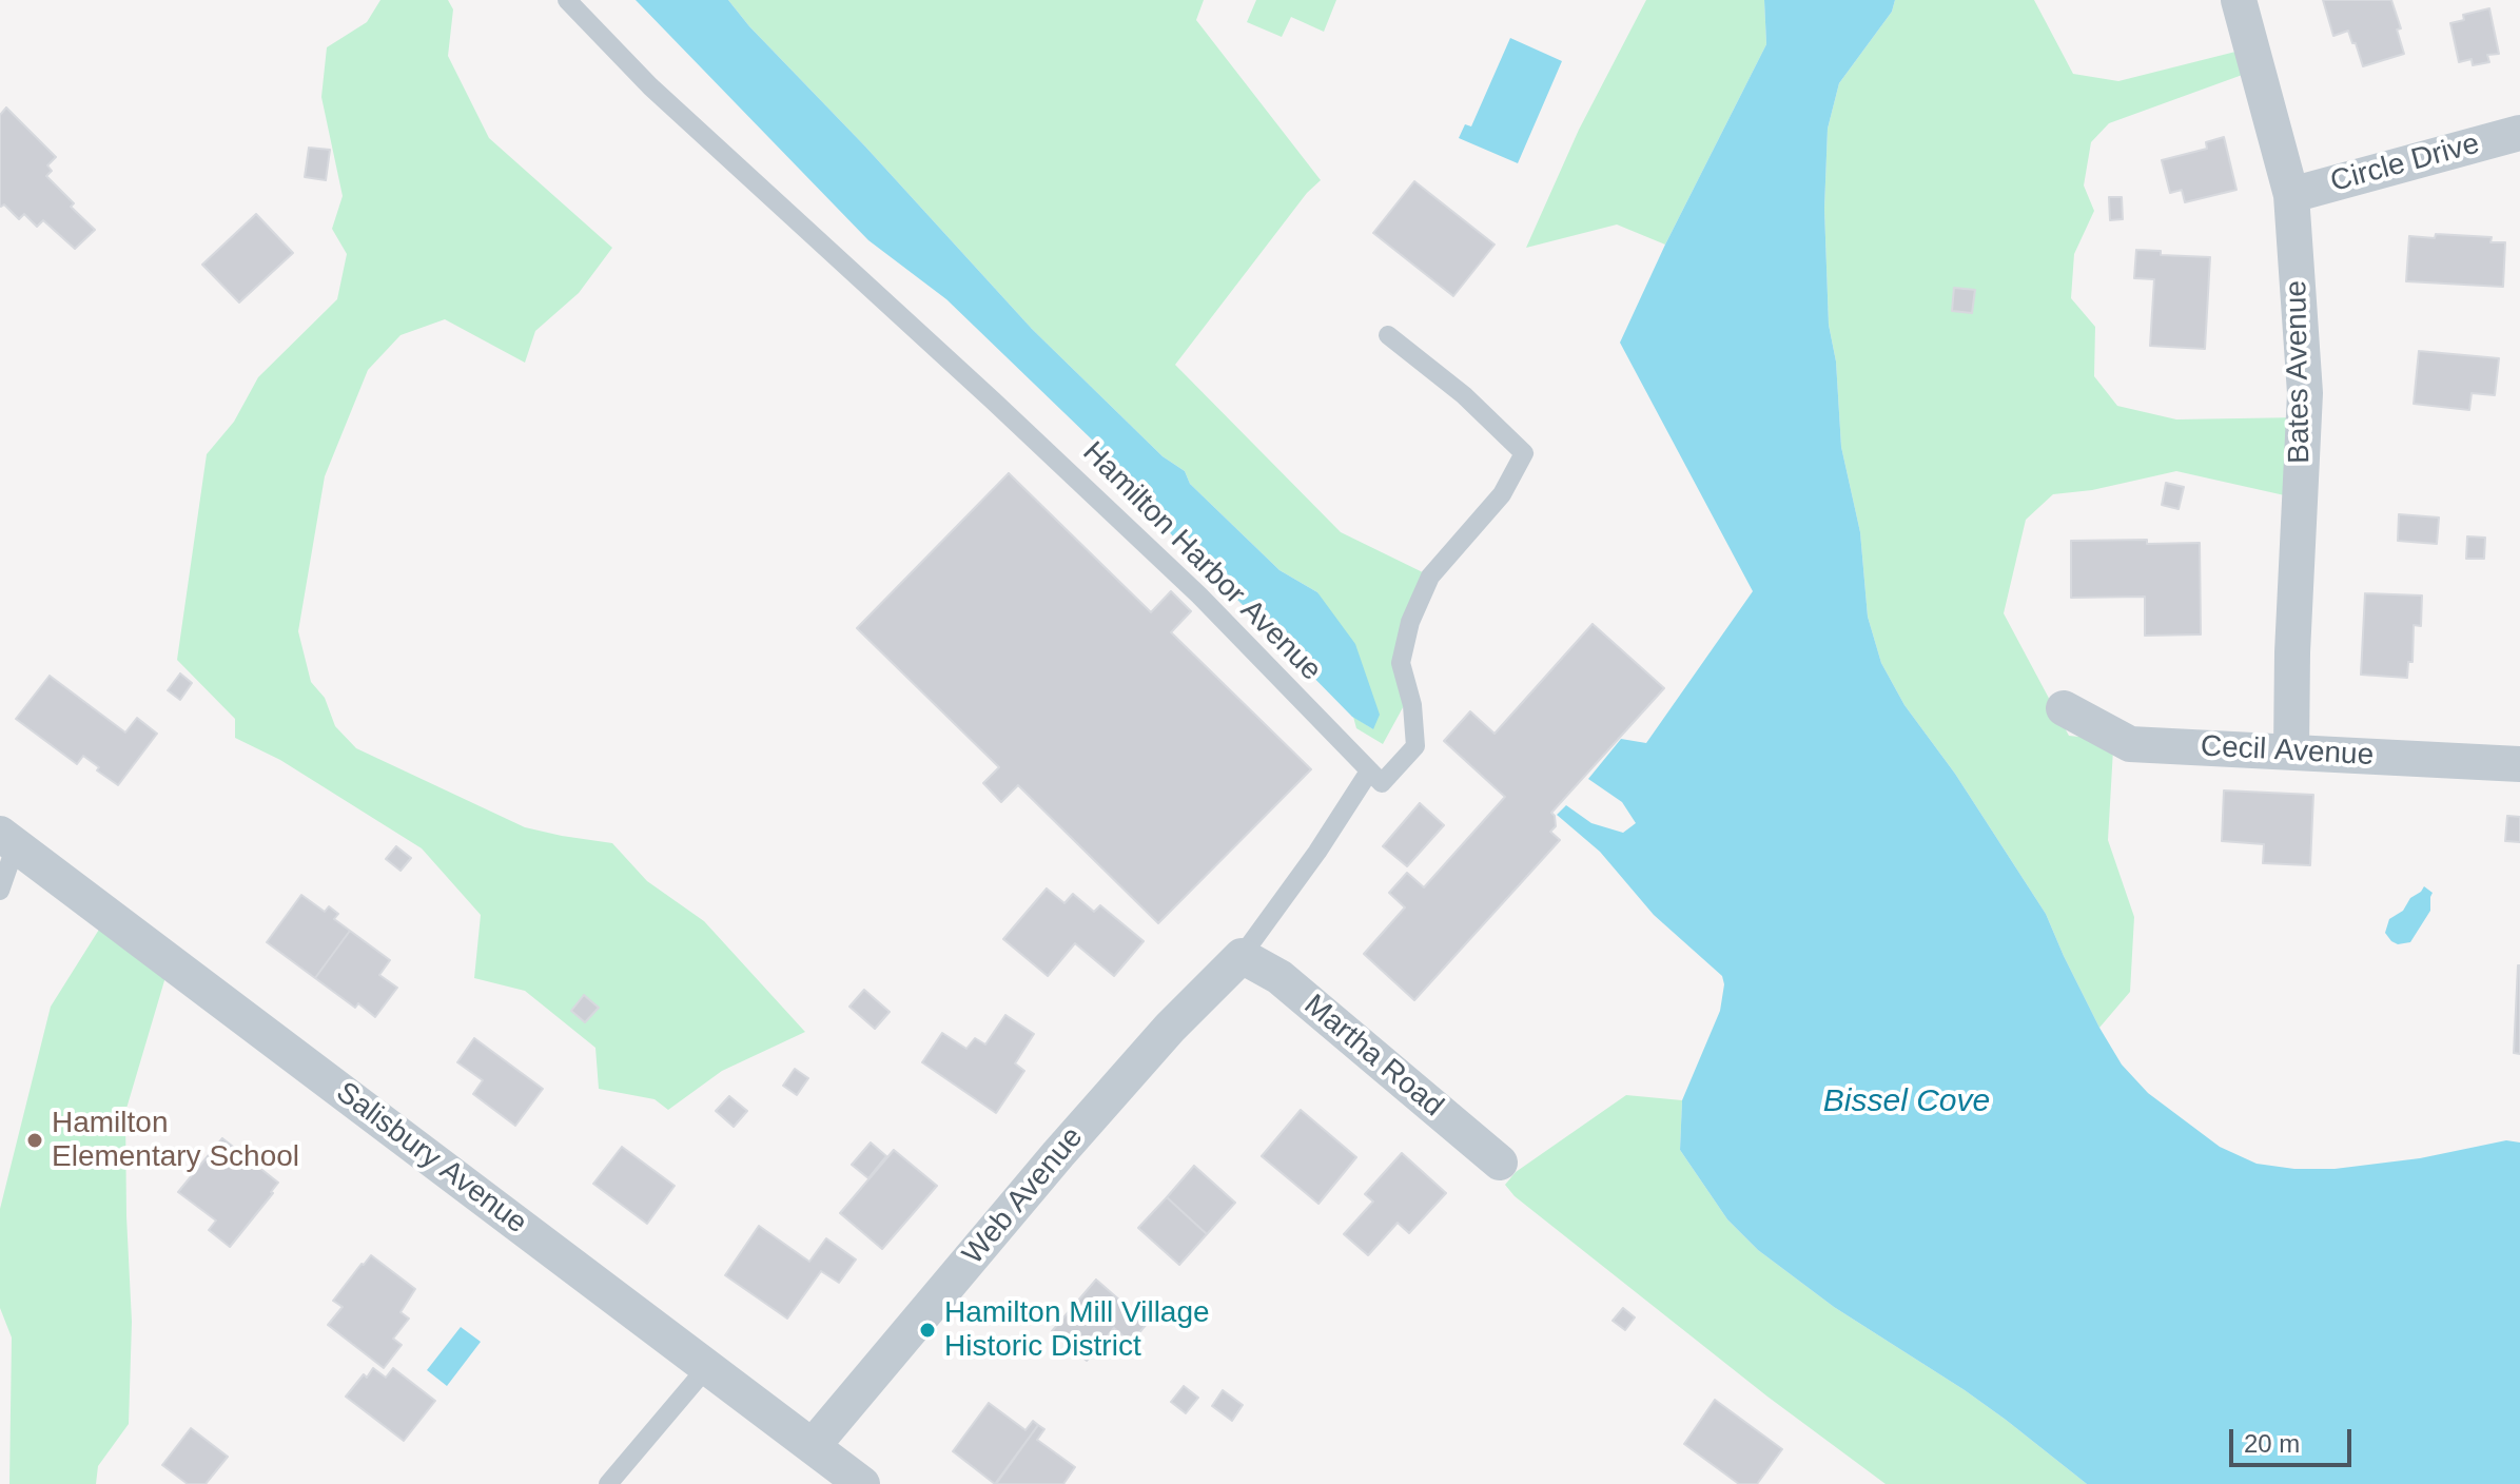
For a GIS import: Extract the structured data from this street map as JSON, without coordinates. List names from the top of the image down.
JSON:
{
  "streets": {
    "street": [
      "Circle Drive",
      "Bates Avenue",
      "Cecil Avenue",
      "Martha Road",
      "Salisbury Avenue",
      "Web Avenue"
    ],
    "lane": ["Hamilton Harbor Avenue"]
  },
  "crossings": [
    ["Circle Drive", "Bates Avenue"],
    ["Bates Avenue", "Cecil Avenue"],
    ["Martha Road", "Web Avenue"],
    ["Salisbury Avenue", "Web Avenue"]
  ],
  "water": ["Bissel Cove"],
  "places": ["Hamilton Elementary School", "Hamilton Mill Village Historic District"],
  "scale_bar": "20 m"
}
